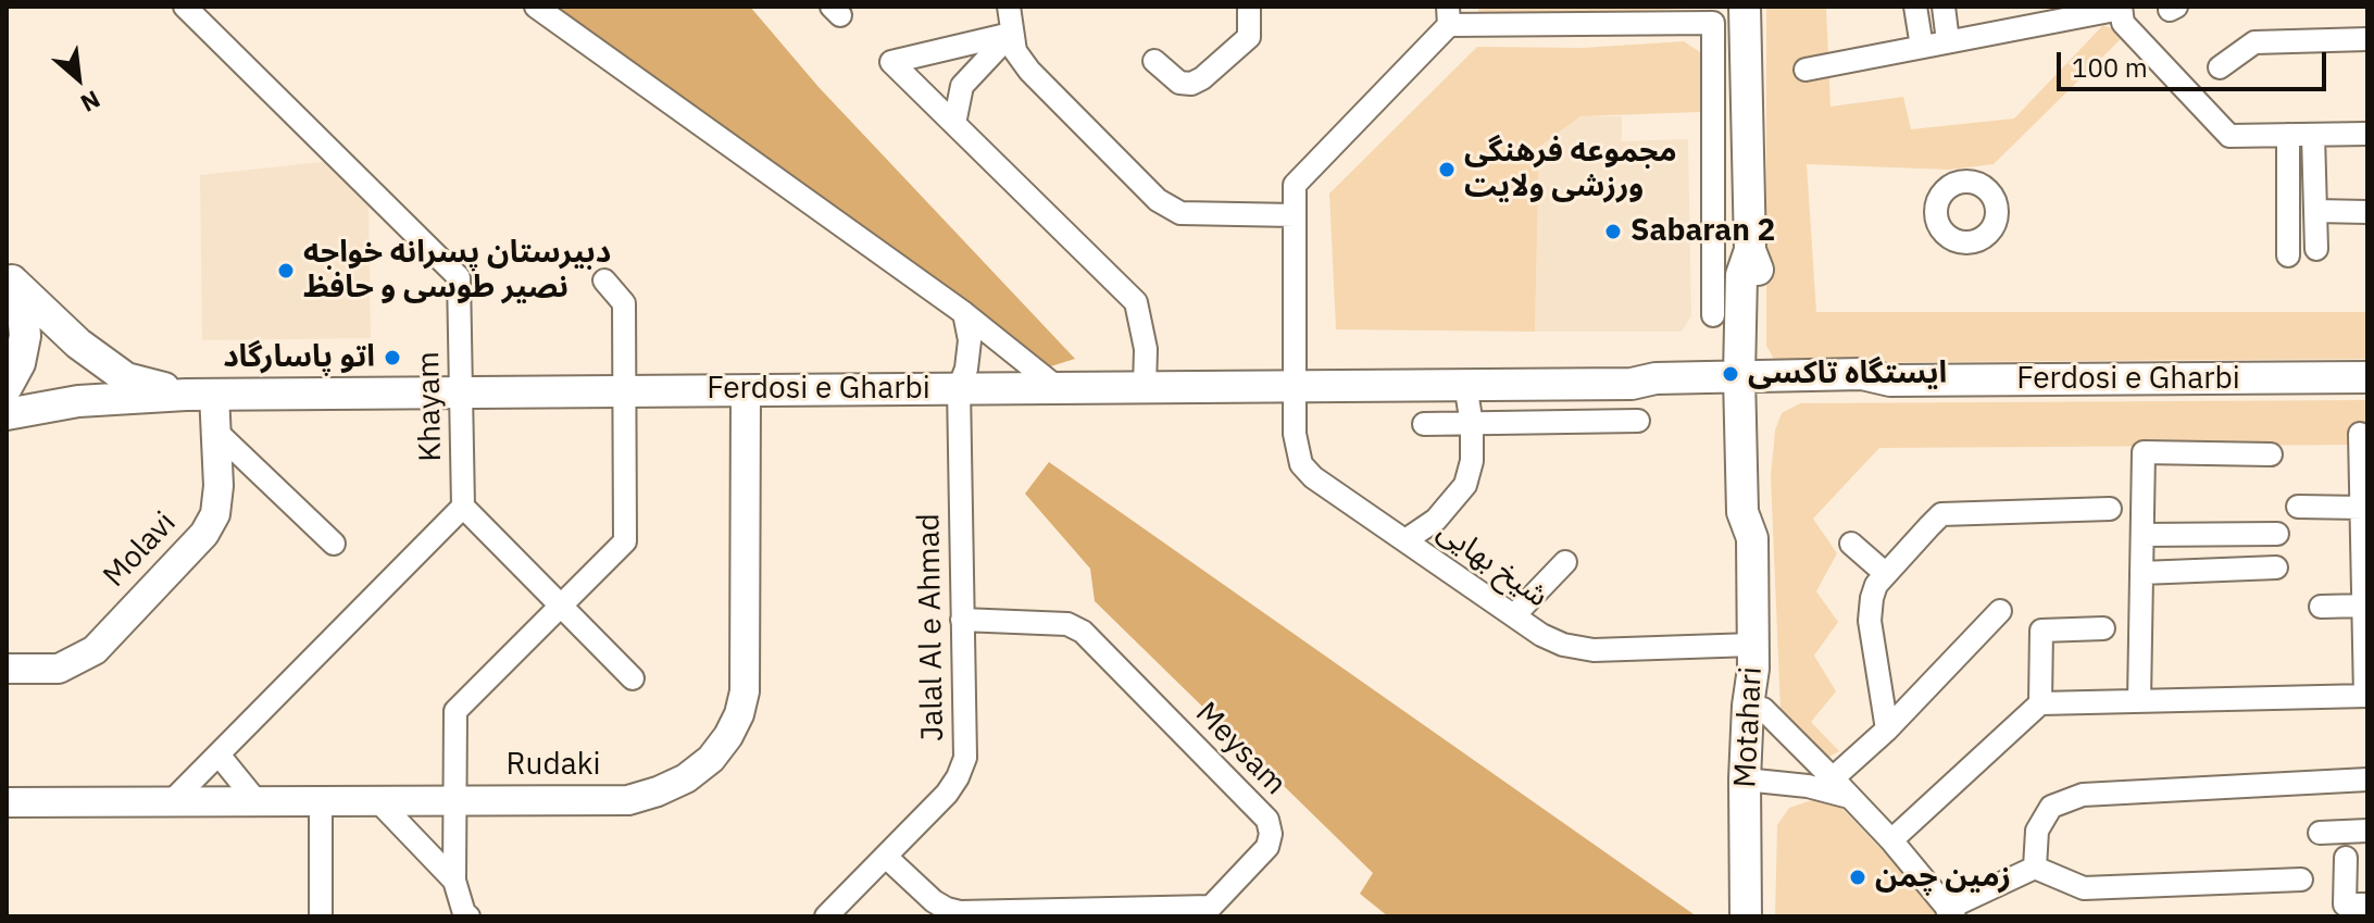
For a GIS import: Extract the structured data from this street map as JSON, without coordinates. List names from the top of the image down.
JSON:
{
  "streets": {
    "main road": ["Ferdosi e Gharbi", "Motahari"],
    "street": [
      "Khayam",
      "Molavi",
      "شیخ بهایی",
      "Jalal Al e Ahmad",
      "Meysam",
      "Rudaki"
    ]
  },
  "crossings": [
    ["Ferdosi e Gharbi", "Khayam"],
    ["Ferdosi e Gharbi", "Molavi"],
    ["Ferdosi e Gharbi", "شیخ بهایی"],
    ["Ferdosi e Gharbi", "Jalal Al e Ahmad"],
    ["Ferdosi e Gharbi", "Motahari"],
    ["Ferdosi e Gharbi", "Rudaki"],
    ["شیخ بهایی", "Motahari"],
    ["Jalal Al e Ahmad", "Meysam"]
  ],
  "places": [
    "مجموعه فرهنگی ورزشی ولایت",
    "Sabaran 2",
    "دبیرستان پسرانه خواجه نصیر طوسی و حافظ",
    "اتو پاسارگاد",
    "ایستگاه تاکسی",
    "زمین چمن"
  ],
  "scale_bar": "100 m",
  "north": "bottom right"
}
